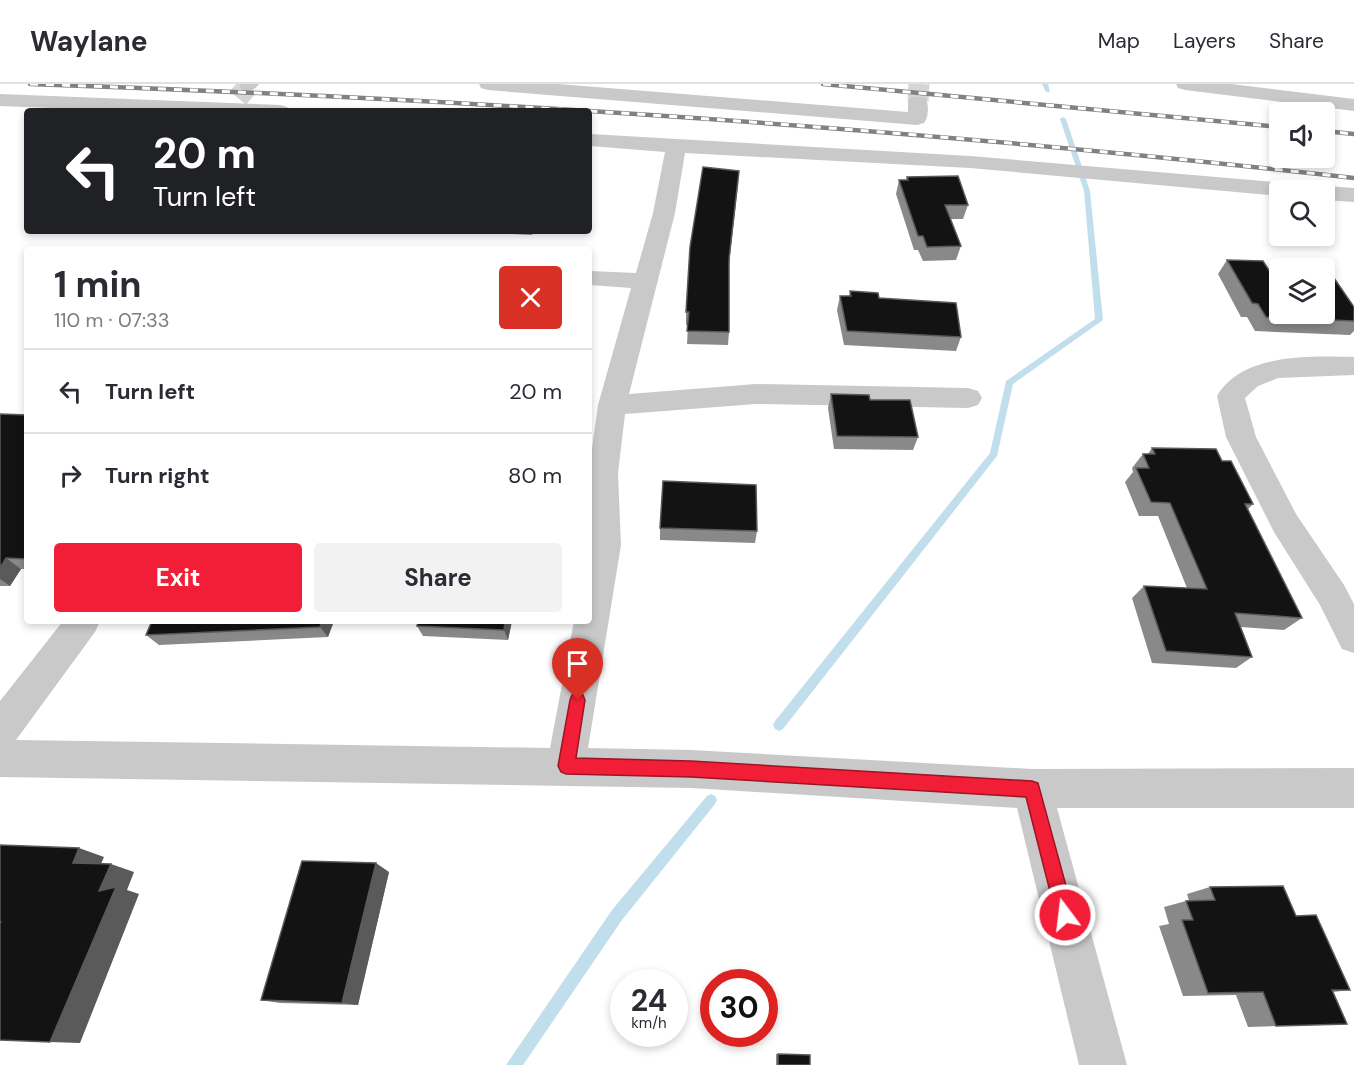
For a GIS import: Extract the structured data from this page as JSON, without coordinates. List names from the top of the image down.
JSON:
{
  "page": {
    "header": "Waylane",
    "nav": ["Map", "Layers", "Share"],
    "turn": ["20 m", "Turn left"],
    "heading": ["1 min", "110 m · 07:33"],
    "list": [
      {
        "name": "Turn left",
        "value": "20 m"
      },
      {
        "name": "Turn right",
        "value": "80 m"
      }
    ],
    "buttons": ["Exit", "Share"],
    "speed": "24 km/h",
    "limit": "30"
  }
}
